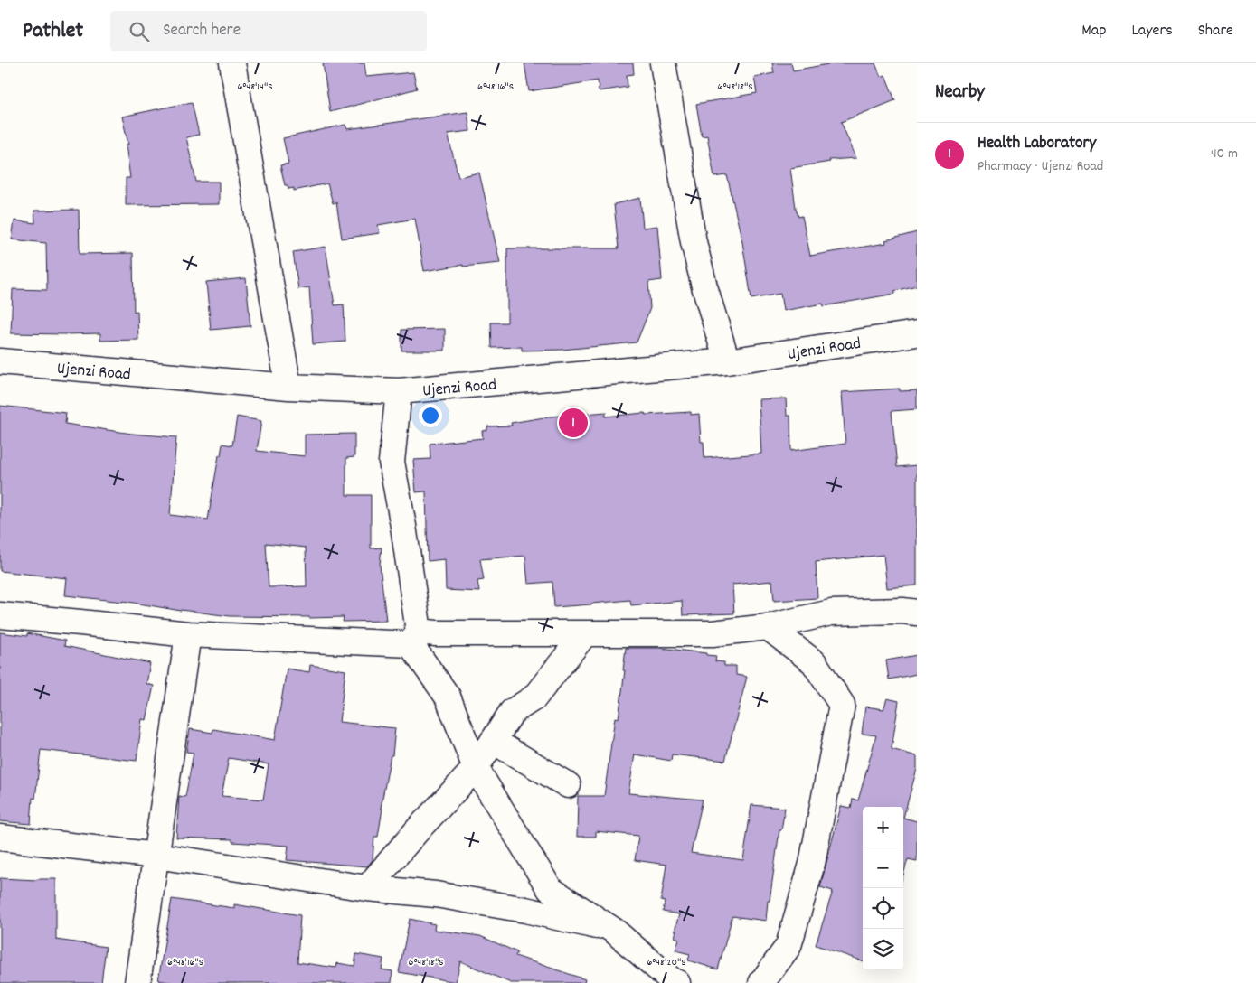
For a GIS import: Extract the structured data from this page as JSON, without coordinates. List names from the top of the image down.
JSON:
{
  "streets": {
    "street": ["Ujenzi Road"]
  },
  "page": {
    "header": "Pathlet",
    "search": "Search here",
    "nav": ["Map", "Layers", "Share"],
    "heading": "Nearby",
    "list": [
      {
        "mark": "1",
        "name": "Health Laboratory",
        "note": "Pharmacy · Ujenzi Road",
        "value": "40 m"
      }
    ],
    "pins": "1",
    "map_buttons": ["+", "−"]
  },
  "coordinates": [
    "6°48'14\"S",
    "6°48'16\"S",
    "6°48'18\"S",
    "6°48'20\"S"
  ]
}
